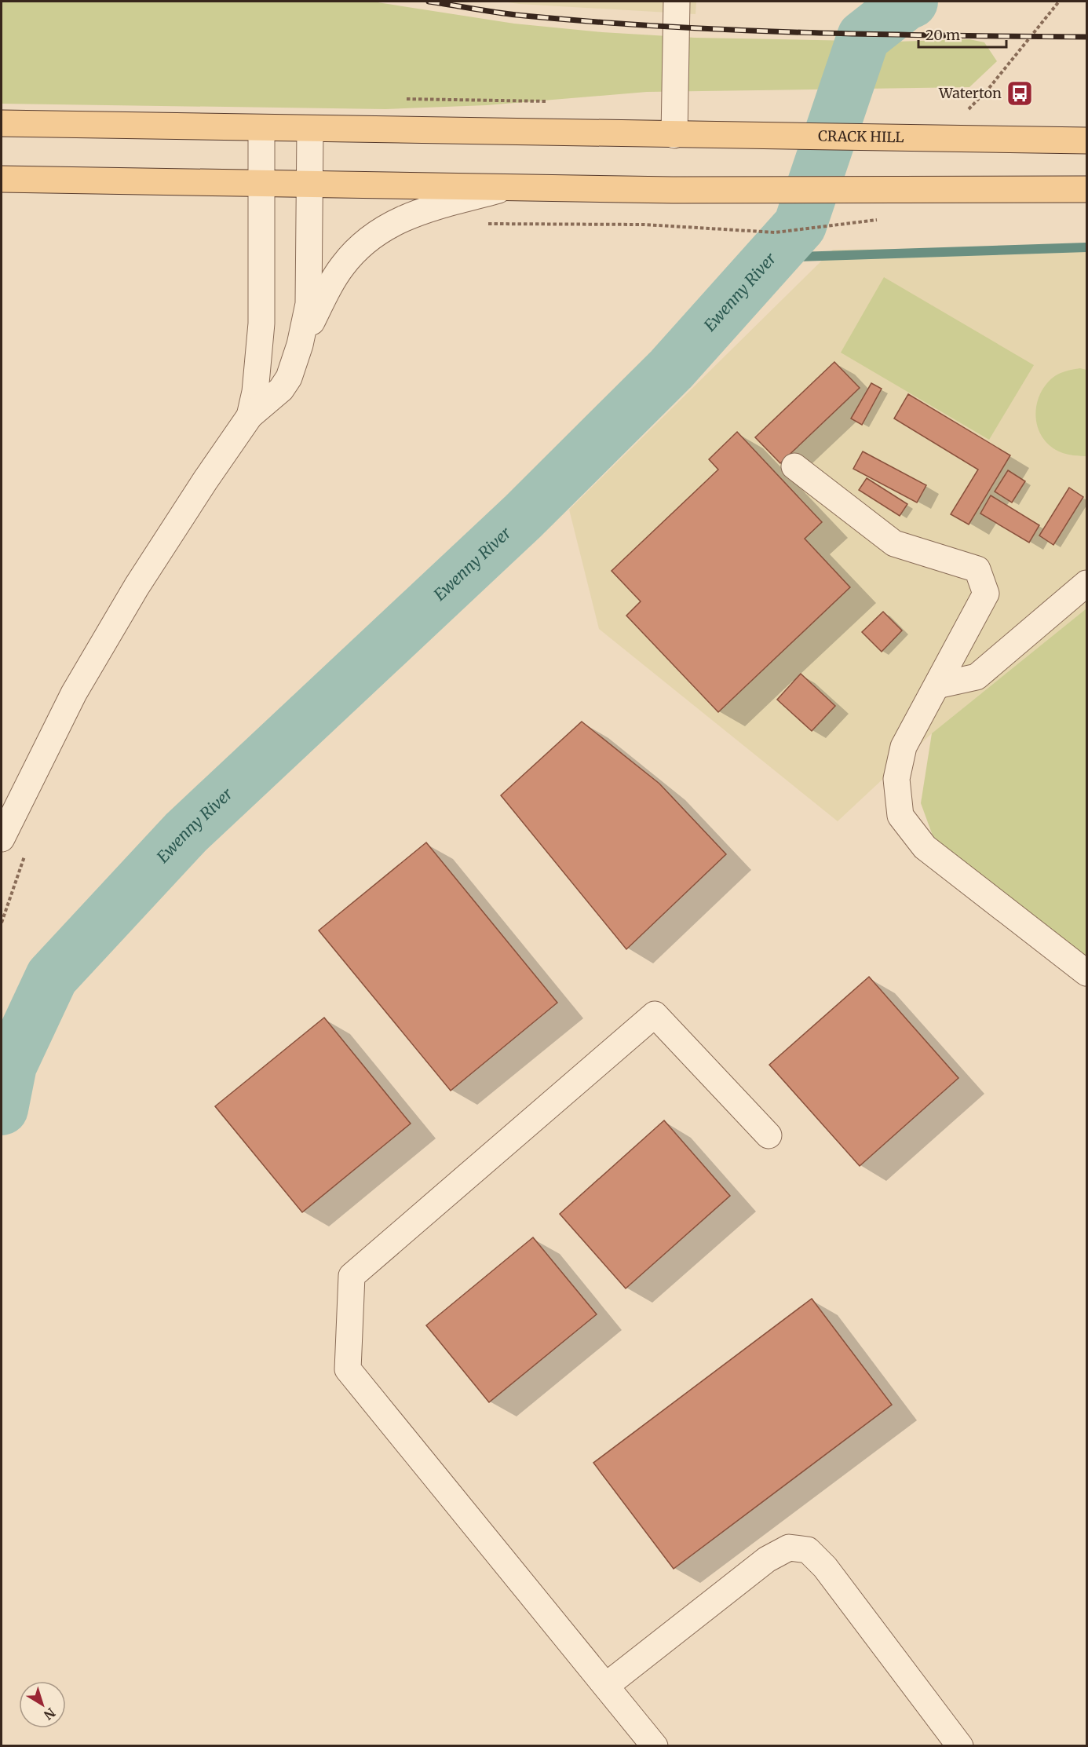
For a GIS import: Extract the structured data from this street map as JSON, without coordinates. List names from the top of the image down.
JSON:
{
  "streets": {
    "main road": ["CRACK HILL"]
  },
  "water": ["Ewenny River"],
  "places": {
    "bus stop": ["Waterton"]
  },
  "scale_bar": "20 m",
  "north": "bottom right"
}
